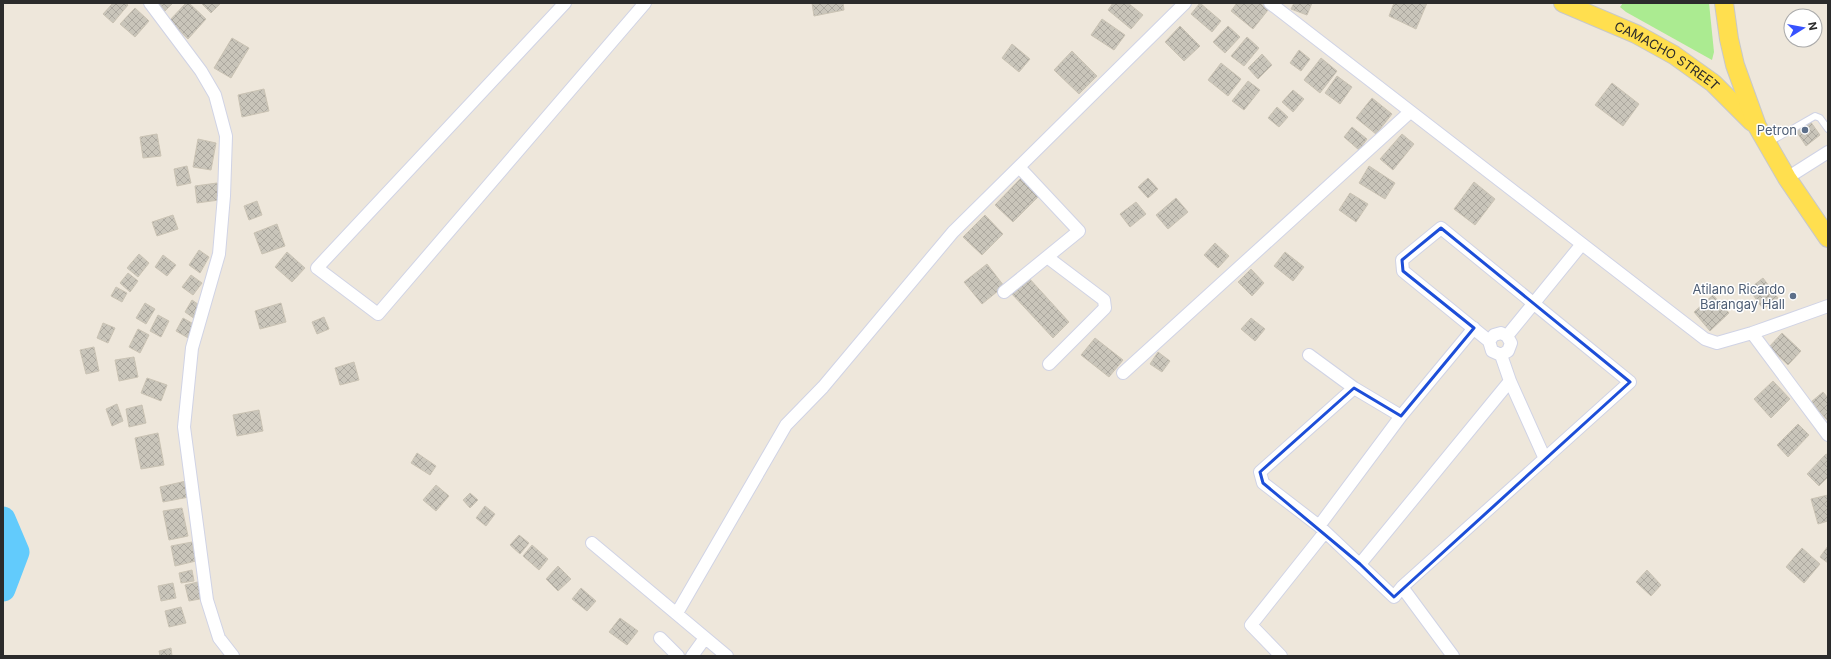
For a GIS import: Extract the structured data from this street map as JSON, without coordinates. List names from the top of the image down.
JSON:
{
  "streets": {
    "main road": ["CAMACHO STREET"]
  },
  "places": ["Petron", "Atilano Ricardo Barangay Hall"],
  "north": "right"
}
